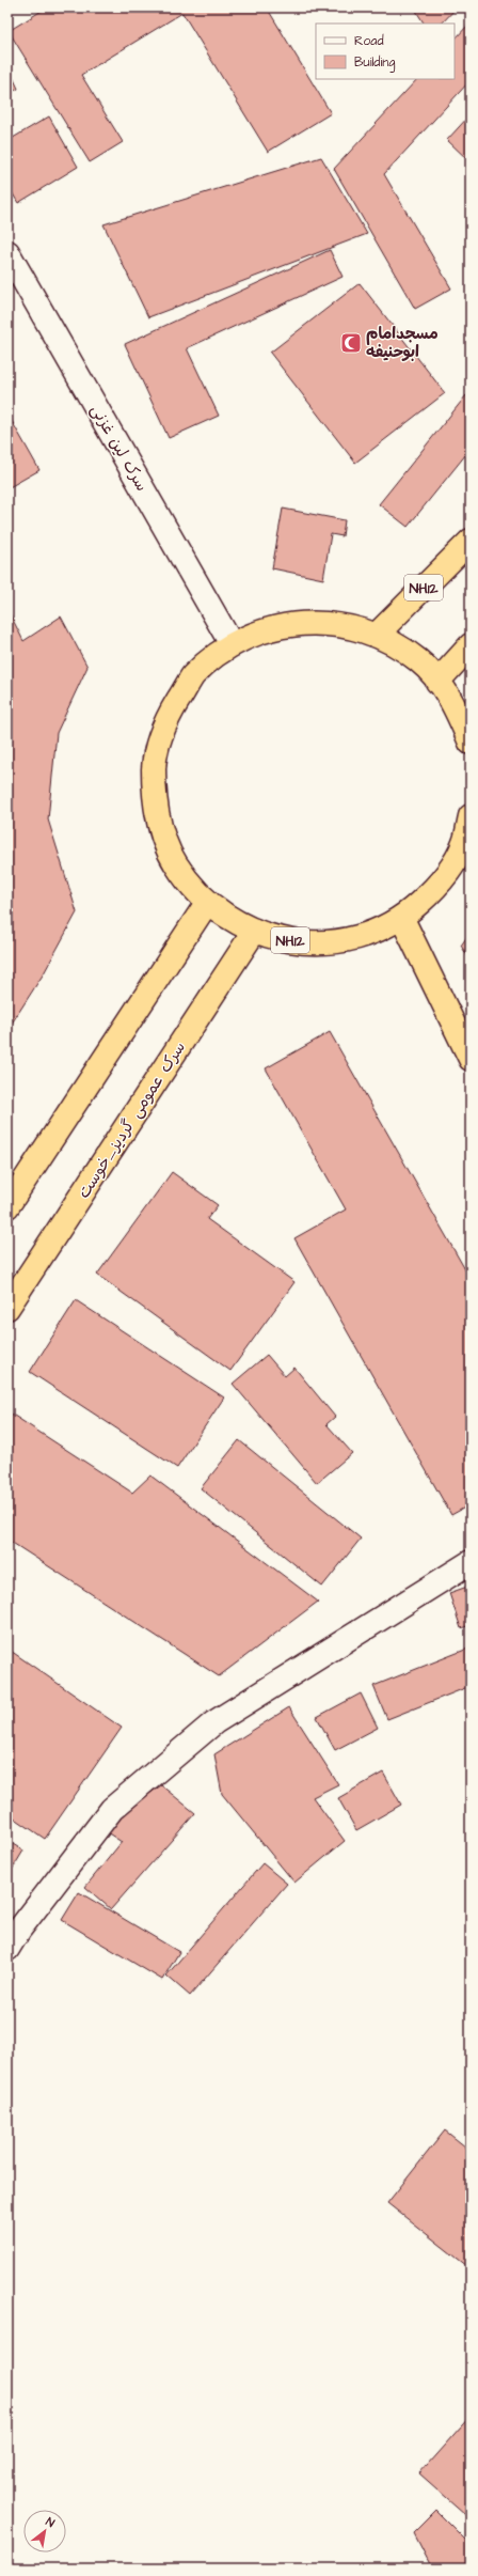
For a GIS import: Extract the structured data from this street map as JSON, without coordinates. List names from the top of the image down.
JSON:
{
  "streets": {
    "highway": ["NH12", "سرک عمومی گردیز_خوست"],
    "street": ["سرک لین غزنی"]
  },
  "crossings": [
    ["سرک لین غزنی", "NH12"],
    ["NH12", "سرک عمومی گردیز_خوست"]
  ],
  "places": {
    "mosque": ["مسجدامام ابوحنیفه"]
  },
  "legend": ["Road", "Building"],
  "north": "top right"
}
